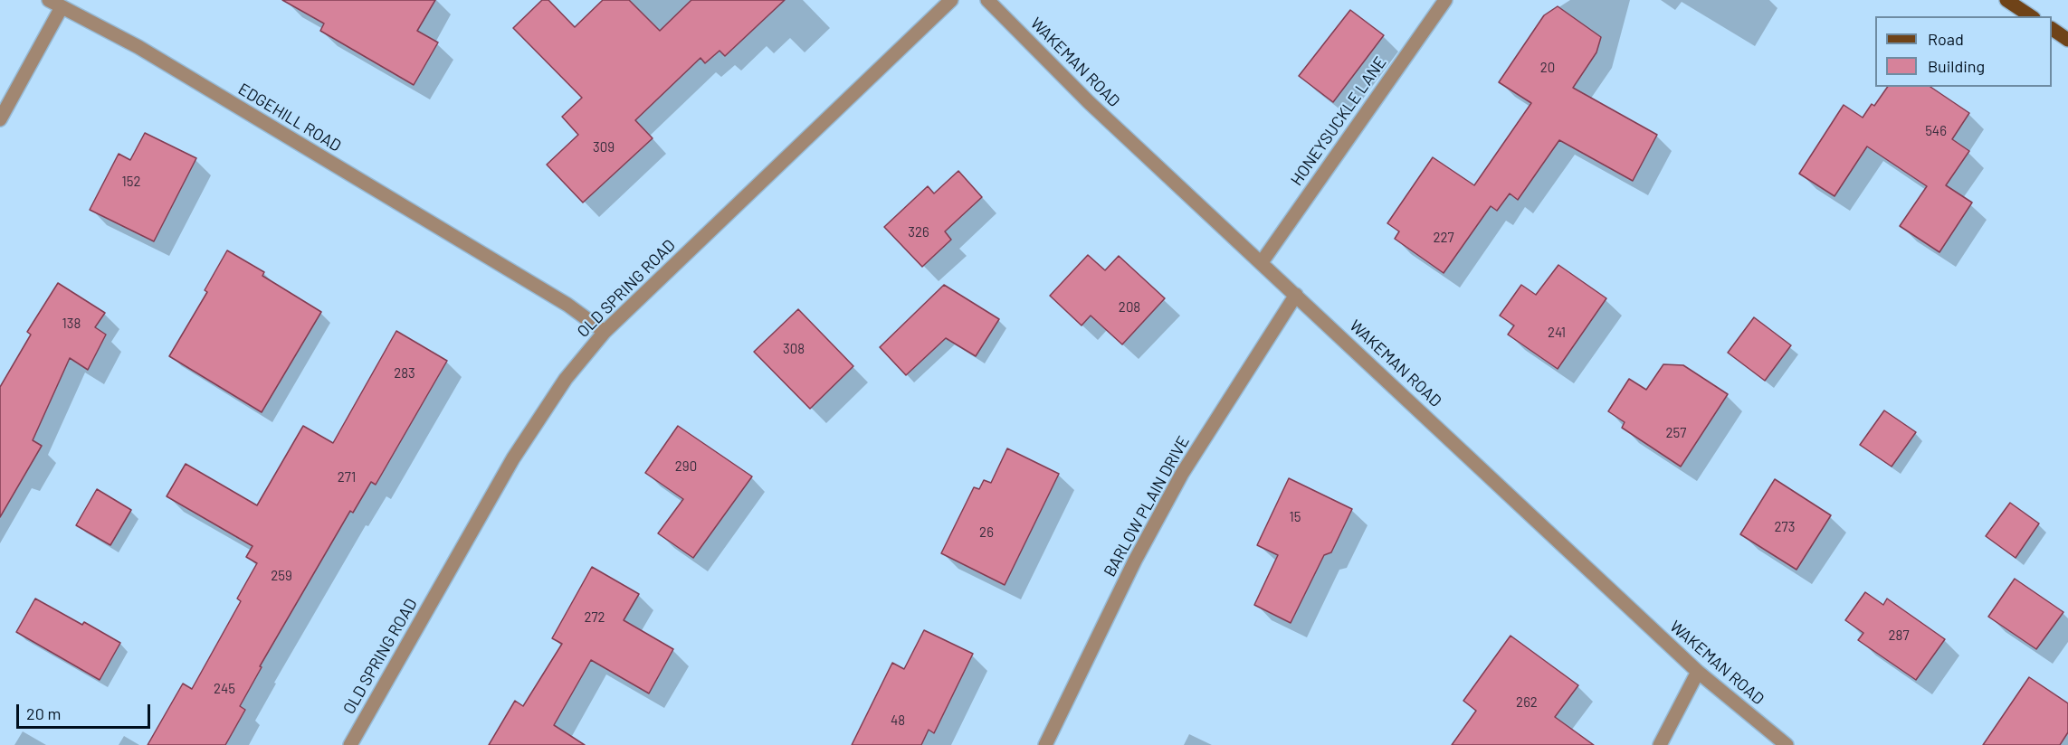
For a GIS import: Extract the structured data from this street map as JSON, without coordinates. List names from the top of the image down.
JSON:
{
  "streets": {
    "street": [
      "WAKEMAN ROAD",
      "EDGEHILL ROAD",
      "HONEYSUCKLE LANE",
      "OLD SPRING ROAD",
      "BARLOW PLAIN DRIVE"
    ]
  },
  "crossings": [
    ["WAKEMAN ROAD", "HONEYSUCKLE LANE"],
    ["WAKEMAN ROAD", "BARLOW PLAIN DRIVE"],
    ["EDGEHILL ROAD", "OLD SPRING ROAD"]
  ],
  "house_numbers": [
    "20",
    "546",
    "309",
    "152",
    "326",
    "227",
    "208",
    "138",
    "241",
    "308",
    "283",
    "257",
    "290",
    "271",
    "15",
    "273",
    "26",
    "259",
    "272",
    "287",
    "245",
    "262",
    "48"
  ],
  "legend": ["Road", "Building"],
  "scale_bar": "20 m"
}
